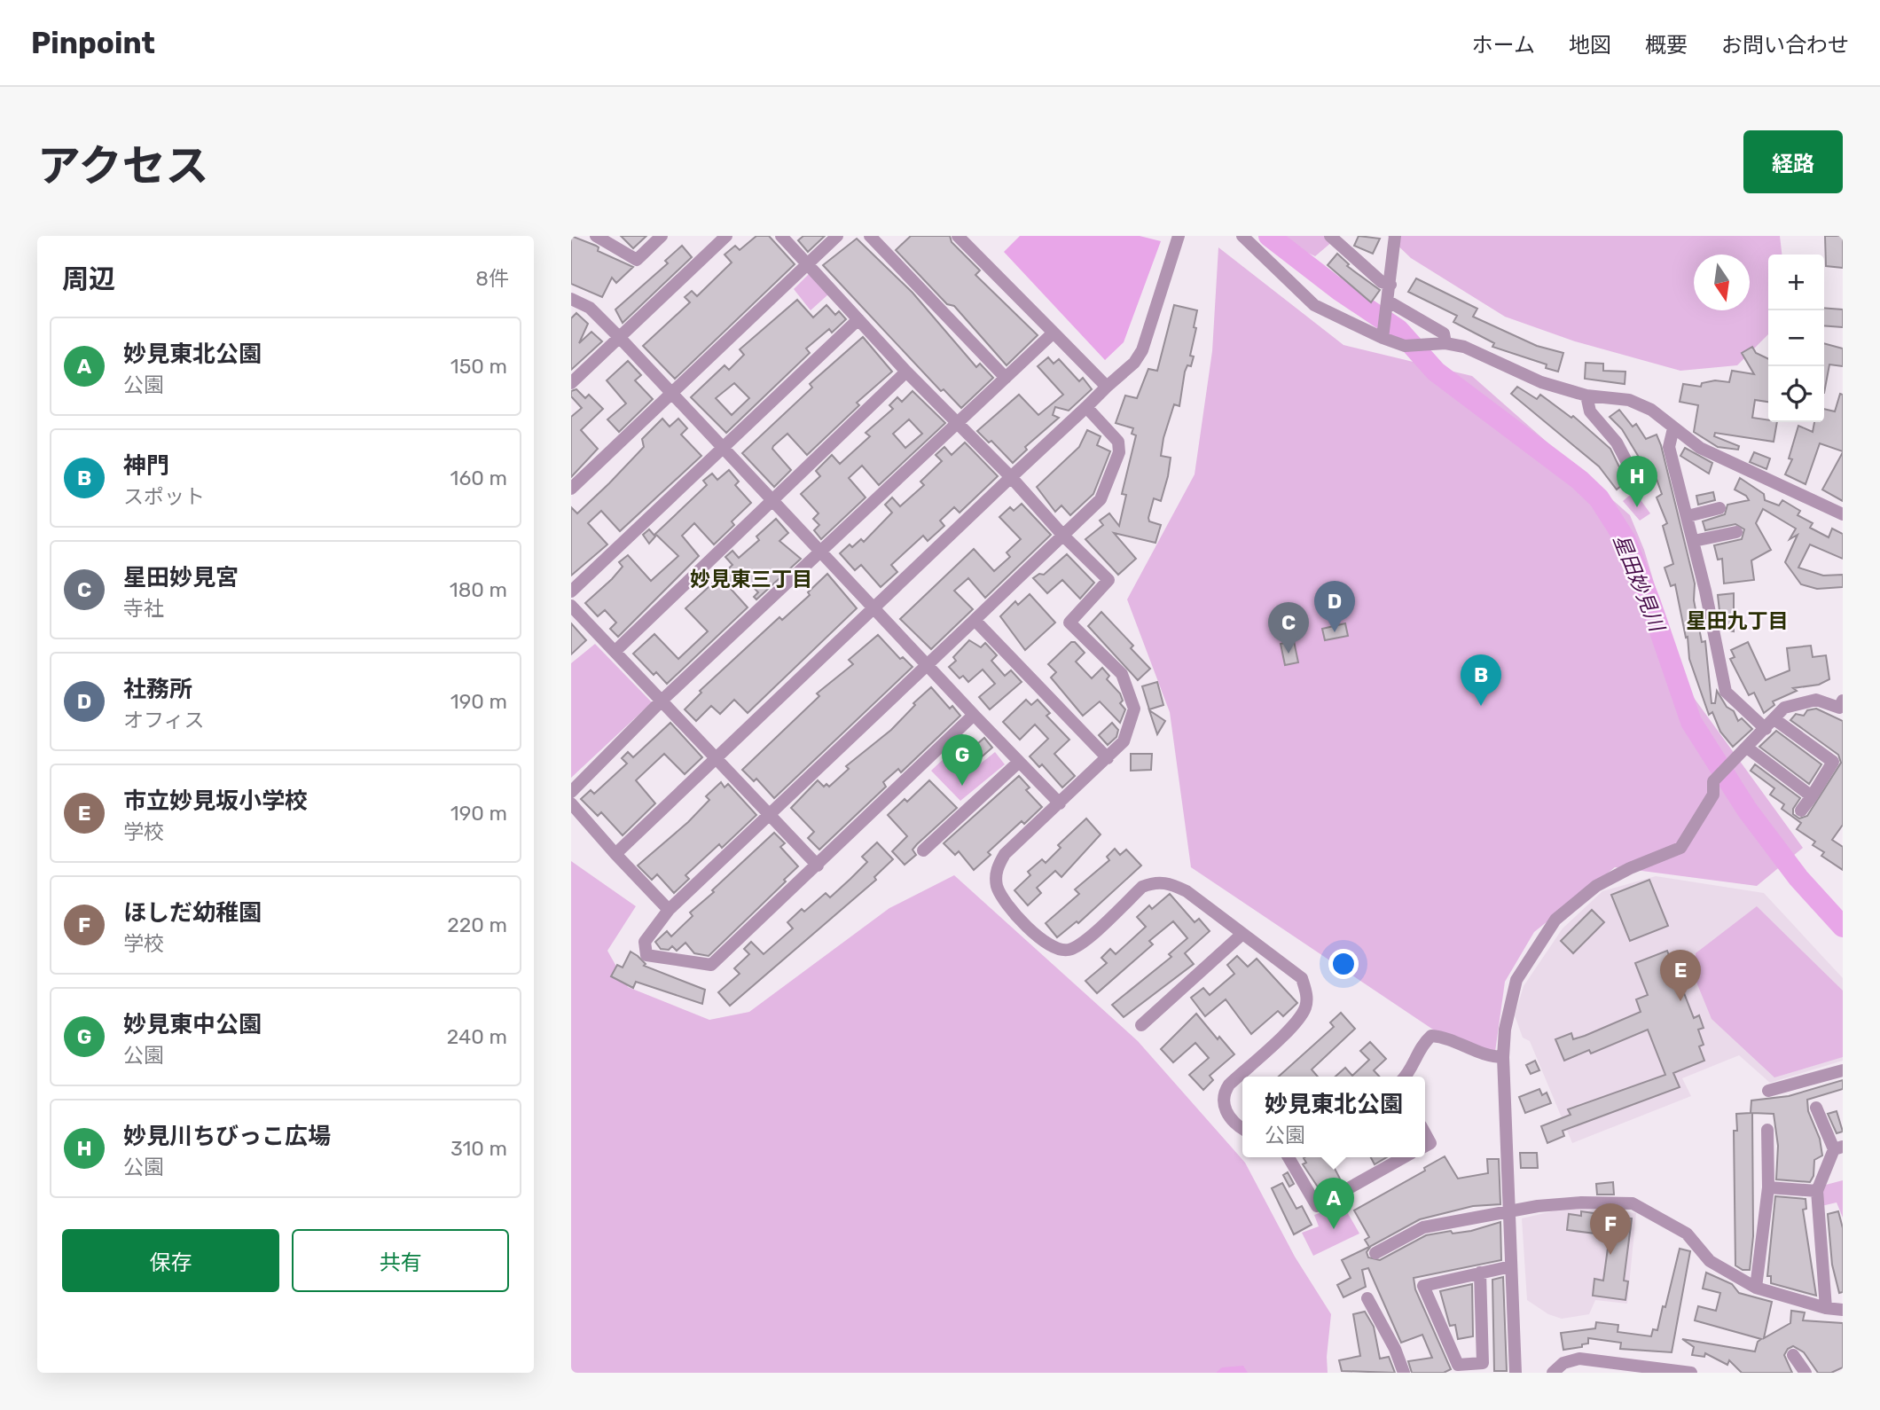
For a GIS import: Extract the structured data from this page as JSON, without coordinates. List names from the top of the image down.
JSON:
{
  "districts": ["妙見東三丁目", "星田九丁目"],
  "water": ["星田妙見川"],
  "north": "bottom",
  "page": {
    "header": "Pinpoint",
    "nav": [
      "ホーム",
      "地図",
      "概要",
      "お問い合わせ"
    ],
    "title": "アクセス",
    "buttons": [
      "経路",
      ["保存", "共有"]
    ],
    "heading": ["周辺", "8件"],
    "map_buttons": ["+", "−"],
    "list": [
      {
        "mark": "A",
        "name": "妙見東北公園",
        "note": "公園",
        "value": "150 m"
      },
      {
        "mark": "B",
        "name": "神門",
        "note": "スポット",
        "value": "160 m"
      },
      {
        "mark": "C",
        "name": "星田妙見宮",
        "note": "寺社",
        "value": "180 m"
      },
      {
        "mark": "D",
        "name": "社務所",
        "note": "オフィス",
        "value": "190 m"
      },
      {
        "mark": "E",
        "name": "市立妙見坂小学校",
        "note": "学校",
        "value": "190 m"
      },
      {
        "mark": "F",
        "name": "ほしだ幼稚園",
        "note": "学校",
        "value": "220 m"
      },
      {
        "mark": "G",
        "name": "妙見東中公園",
        "note": "公園",
        "value": "240 m"
      },
      {
        "mark": "H",
        "name": "妙見川ちびっこ広場",
        "note": "公園",
        "value": "310 m"
      }
    ],
    "pins": [
      "H",
      "D",
      "C",
      "B",
      "G",
      "E",
      "A",
      "F"
    ],
    "popup": ["妙見東北公園", "公園"]
  }
}
